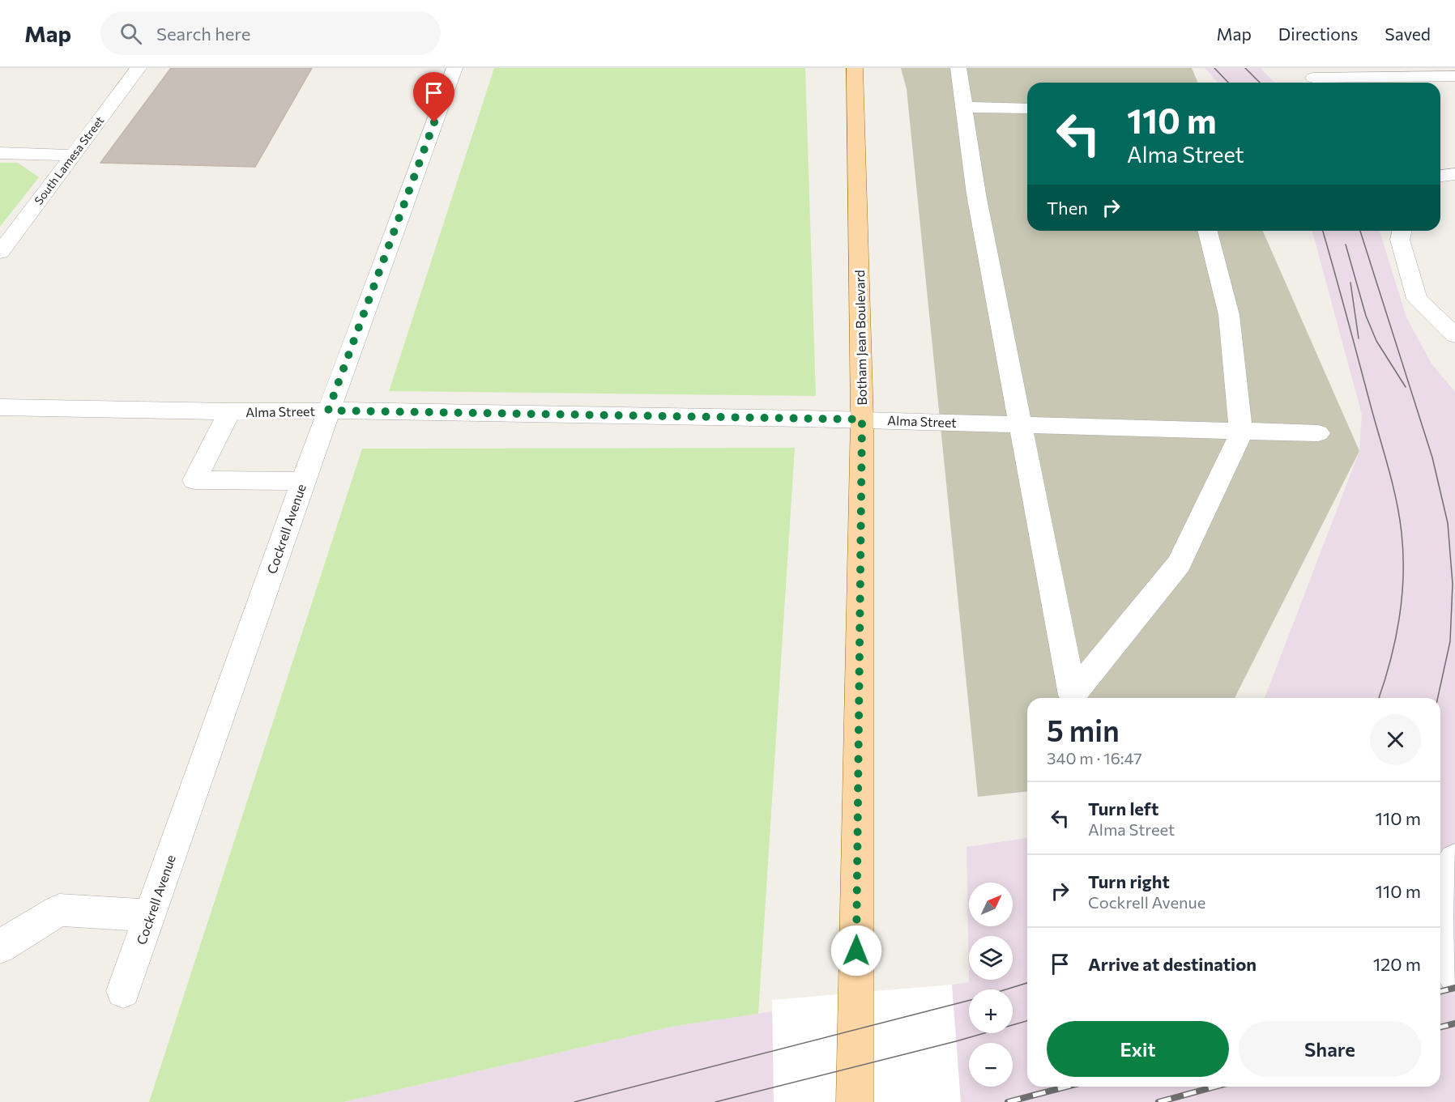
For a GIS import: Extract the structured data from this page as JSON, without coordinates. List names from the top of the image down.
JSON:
{
  "streets": {
    "main road": ["Botham Jean Boulevard"],
    "street": ["South Lamesa Street", "Alma Street", "Cockrell Avenue"]
  },
  "crossings": [
    ["Botham Jean Boulevard", "Alma Street"],
    ["Alma Street", "Cockrell Avenue"]
  ],
  "north": "top right",
  "page": {
    "header": "Map",
    "search": "Search here",
    "nav": ["Map", "Directions", "Saved"],
    "turn": ["110 m", "Alma Street"],
    "then": "Then",
    "heading": ["5 min", "340 m · 16:47"],
    "list": [
      {
        "name": "Turn left",
        "note": "Alma Street",
        "value": "110 m"
      },
      {
        "name": "Turn right",
        "note": "Cockrell Avenue",
        "value": "110 m"
      },
      {
        "name": "Arrive at destination",
        "value": "120 m"
      }
    ],
    "map_buttons": ["+", "−"],
    "buttons": ["Exit", "Share"]
  }
}
